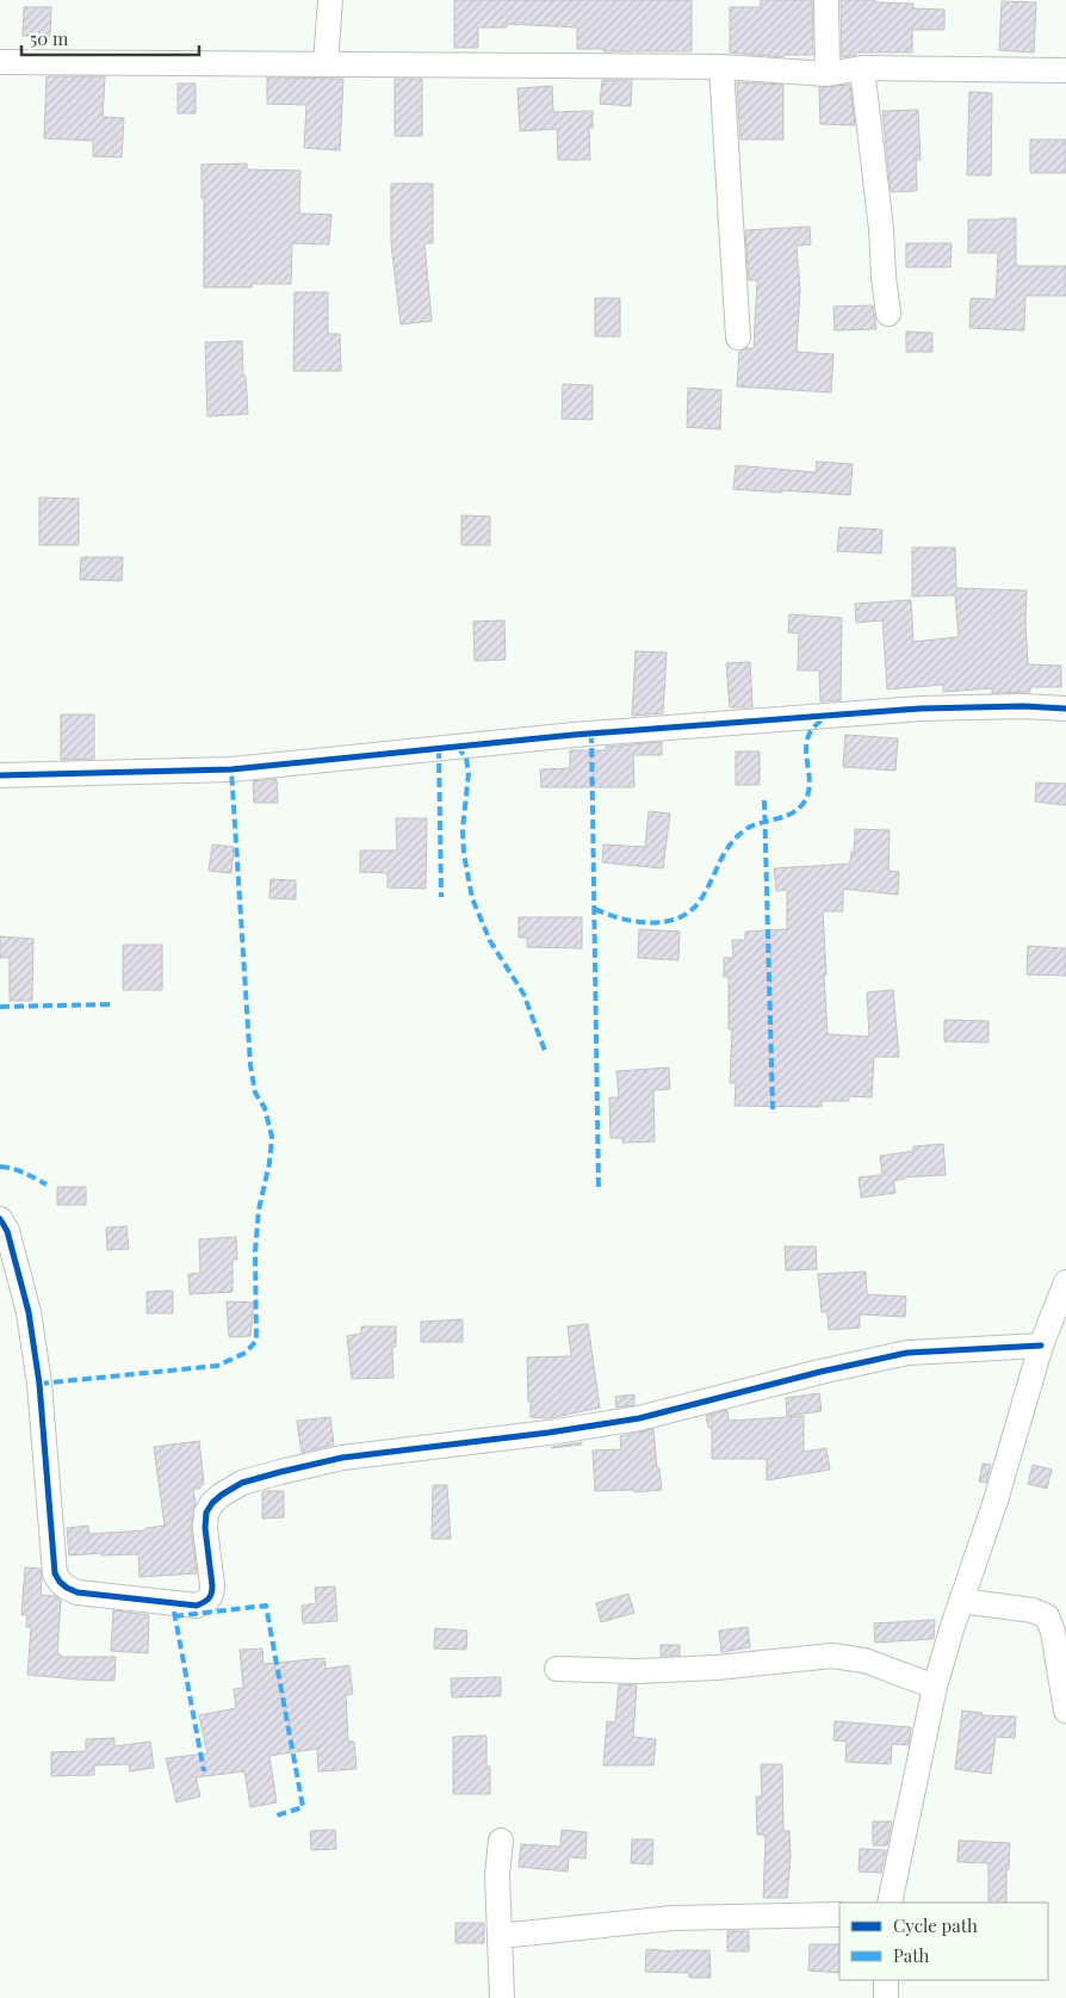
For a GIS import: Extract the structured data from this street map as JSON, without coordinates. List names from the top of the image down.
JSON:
{
  "legend": ["Cycle path", "Path"],
  "scale_bar": "50 m"
}
